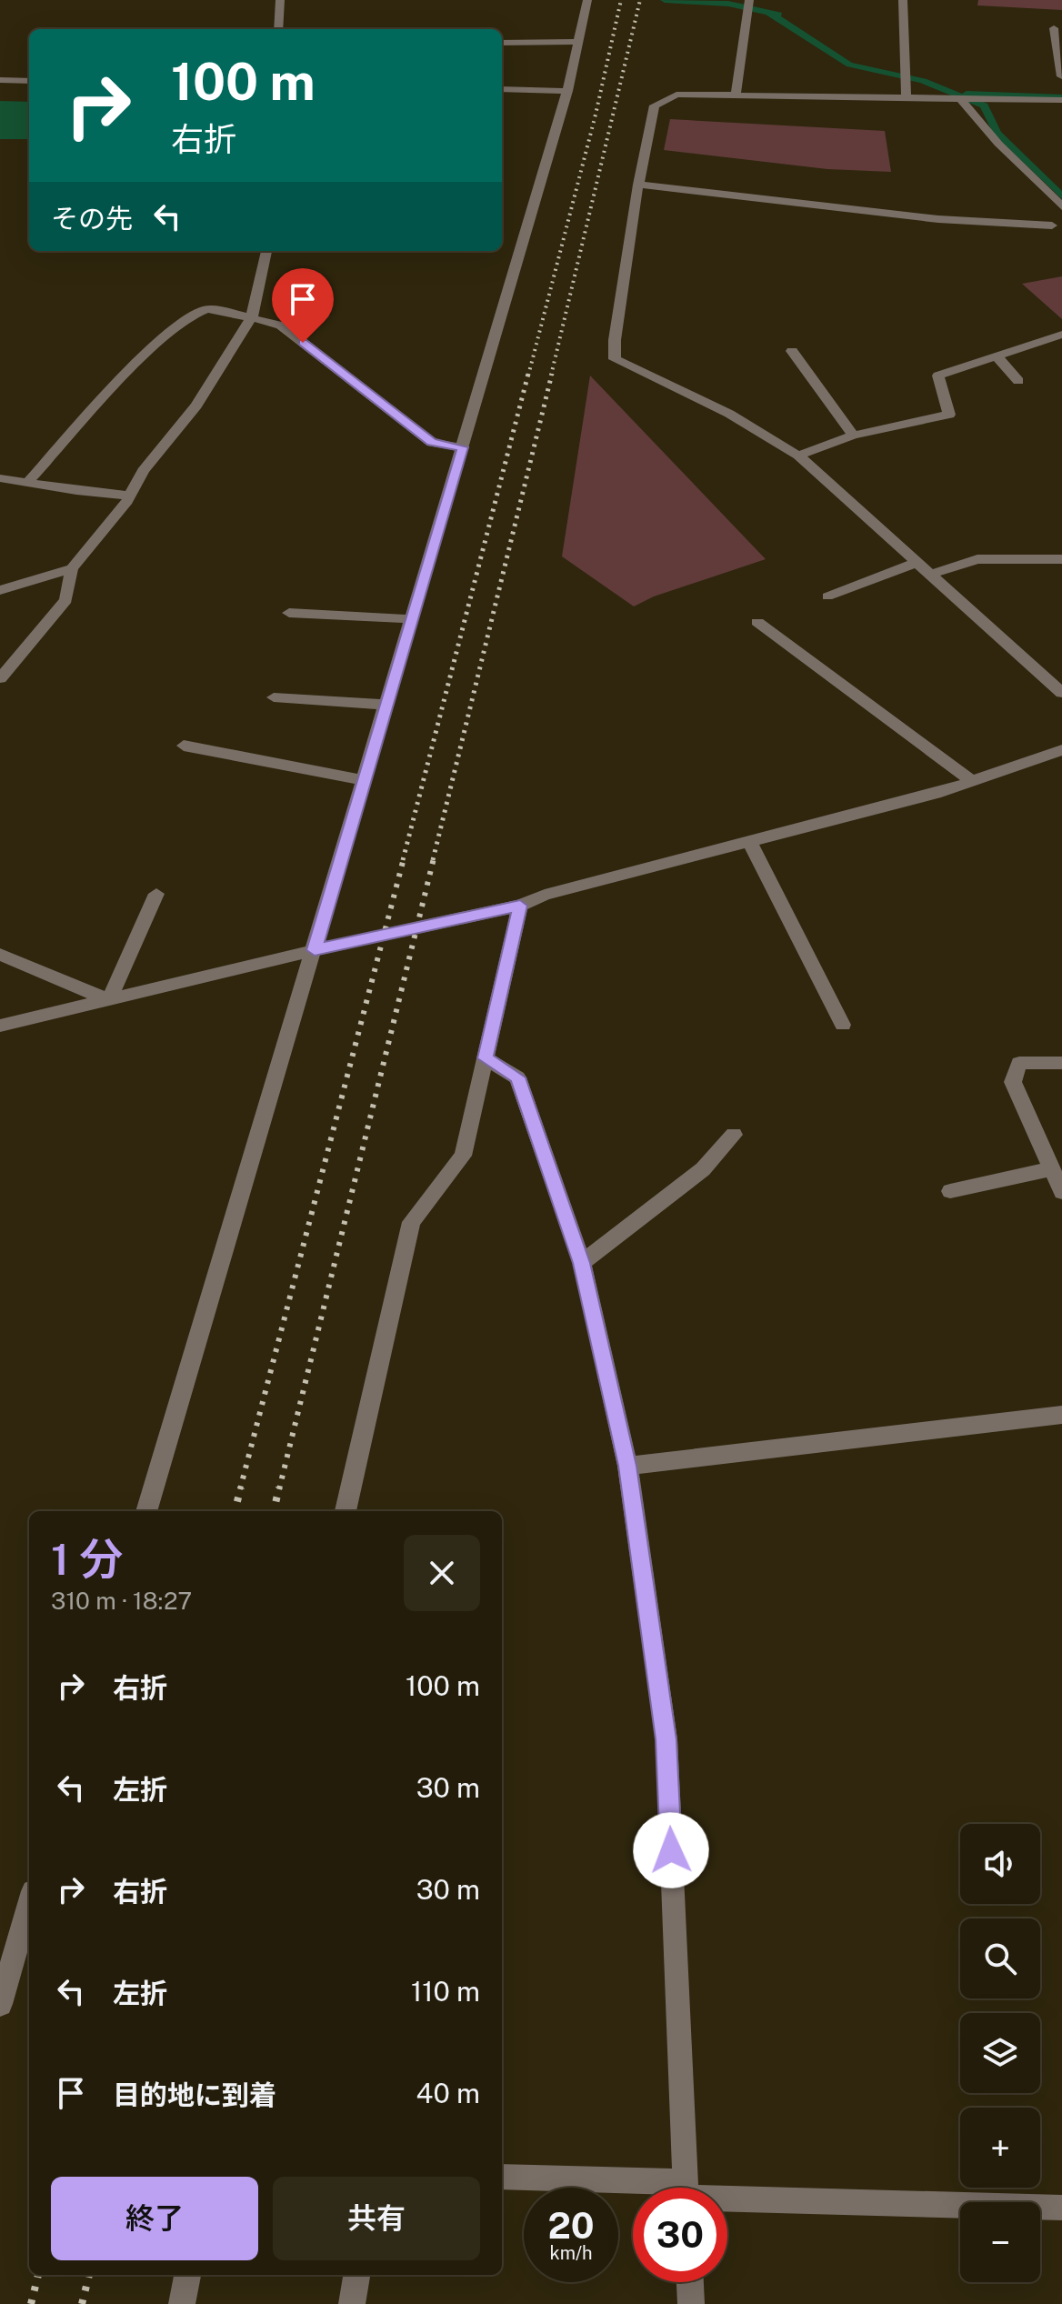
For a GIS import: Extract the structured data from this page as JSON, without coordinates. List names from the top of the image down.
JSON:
{
  "page": {
    "turn": ["100 m", "右折"],
    "then": "その先",
    "heading": ["1 分", "310 m · 18:27"],
    "list": [
      {
        "name": "右折",
        "value": "100 m"
      },
      {
        "name": "左折",
        "value": "30 m"
      },
      {
        "name": "右折",
        "value": "30 m"
      },
      {
        "name": "左折",
        "value": "110 m"
      },
      {
        "name": "目的地に到着",
        "value": "40 m"
      }
    ],
    "map_buttons": ["+", "−"],
    "buttons": ["終了", "共有"],
    "speed": "20 km/h",
    "limit": "30"
  }
}
